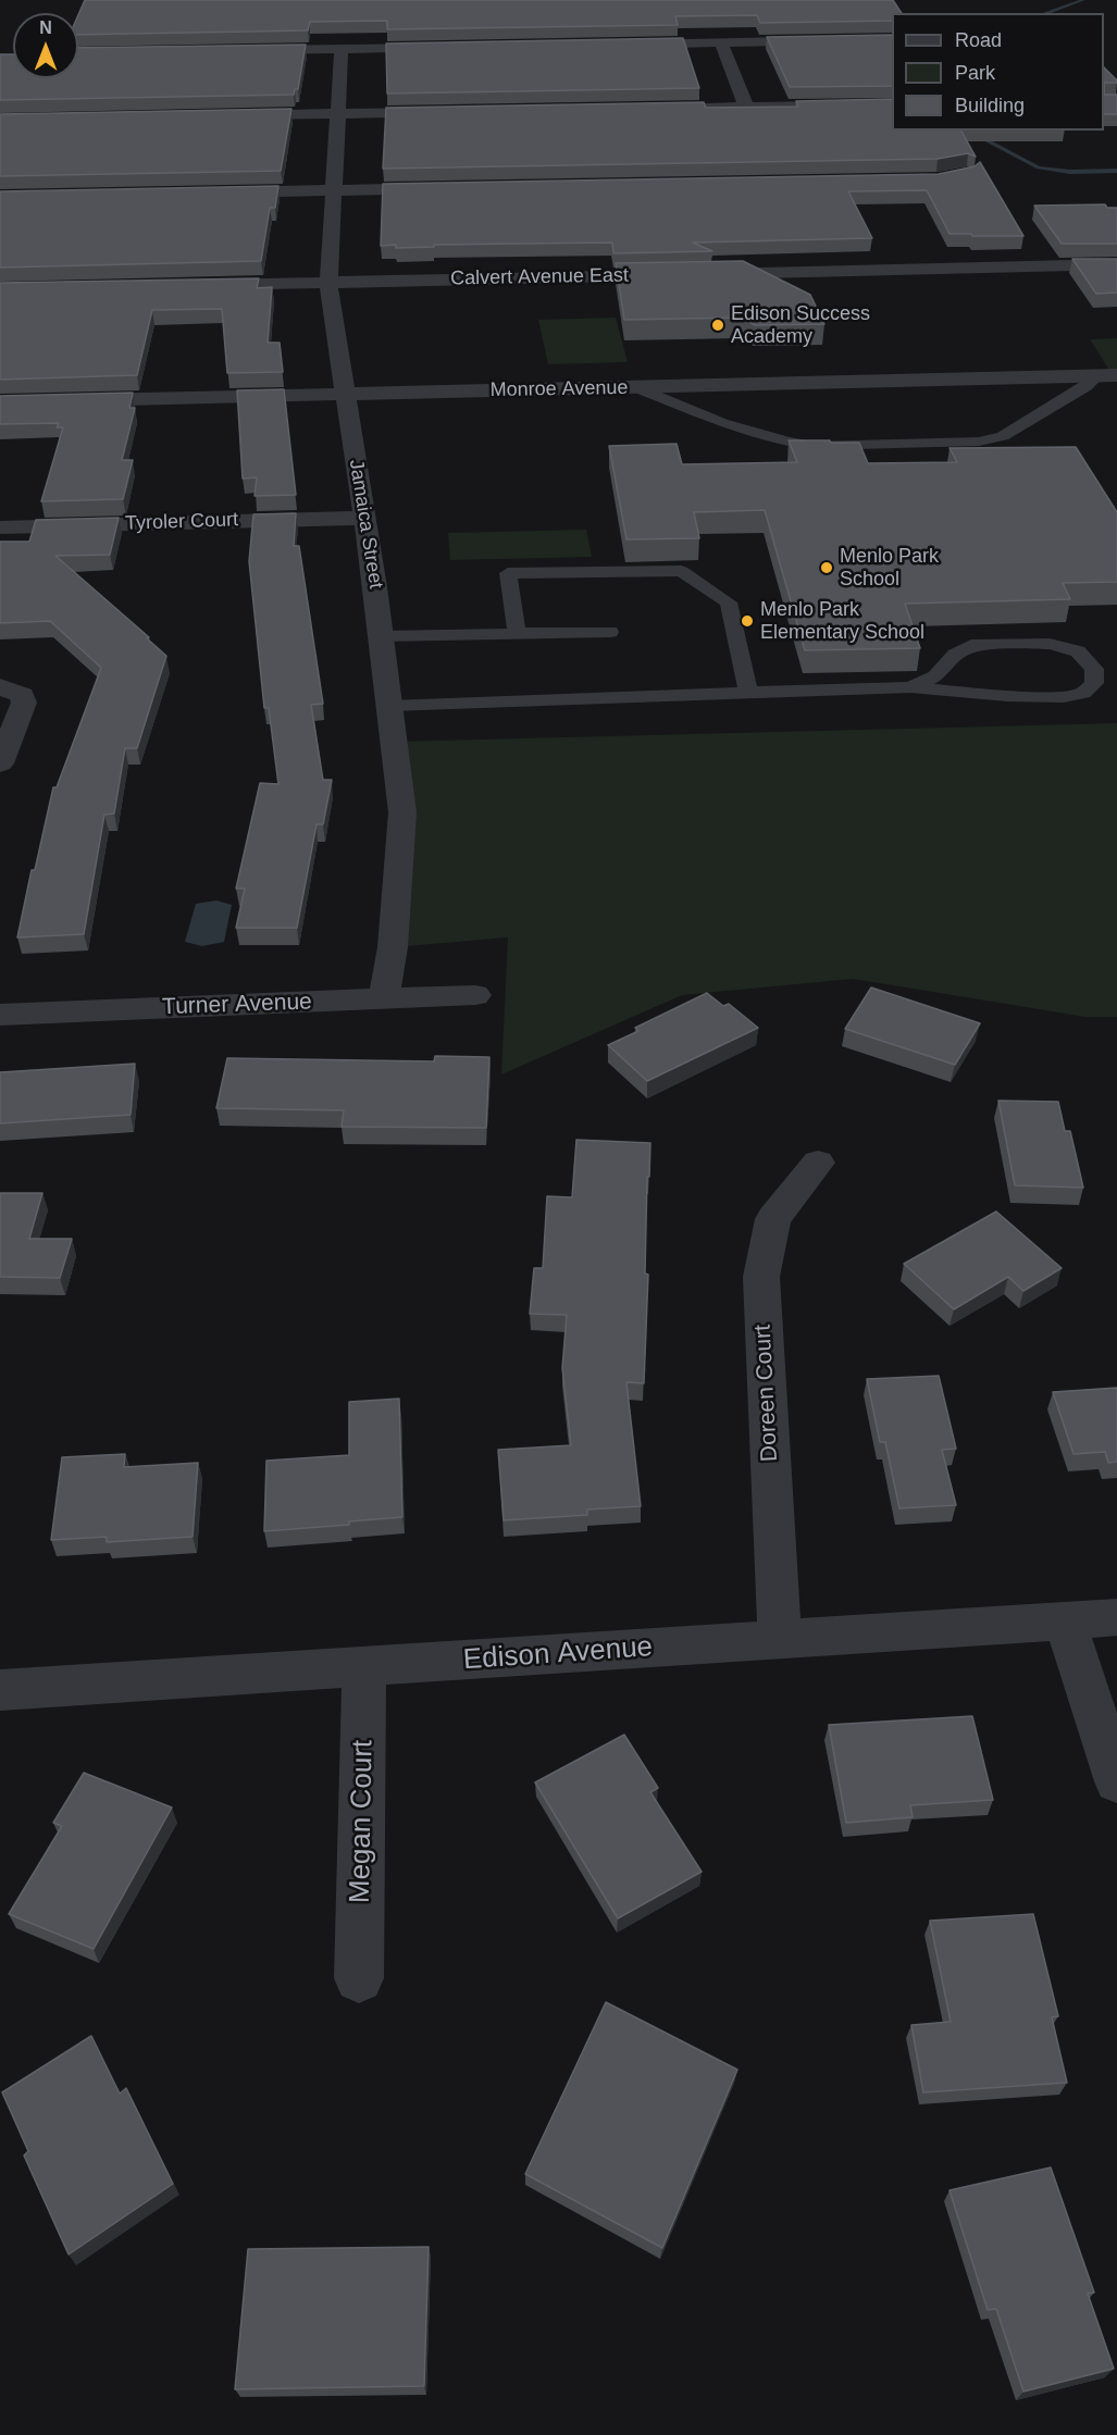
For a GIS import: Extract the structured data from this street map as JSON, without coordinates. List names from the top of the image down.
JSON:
{
  "streets": {
    "street": [
      "Calvert Avenue East",
      "Monroe Avenue",
      "Tyroler Court",
      "Jamaica Street",
      "Turner Avenue",
      "Doreen Court",
      "Edison Avenue",
      "Megan Court"
    ]
  },
  "crossings": [
    ["Calvert Avenue East", "Jamaica Street"],
    ["Monroe Avenue", "Jamaica Street"],
    ["Tyroler Court", "Jamaica Street"],
    ["Jamaica Street", "Turner Avenue"],
    ["Doreen Court", "Edison Avenue"],
    ["Edison Avenue", "Megan Court"]
  ],
  "places": ["Edison Success Academy", "Menlo Park School", "Menlo Park Elementary School"],
  "legend": ["Road", "Park", "Building"],
  "north": "top"
}
